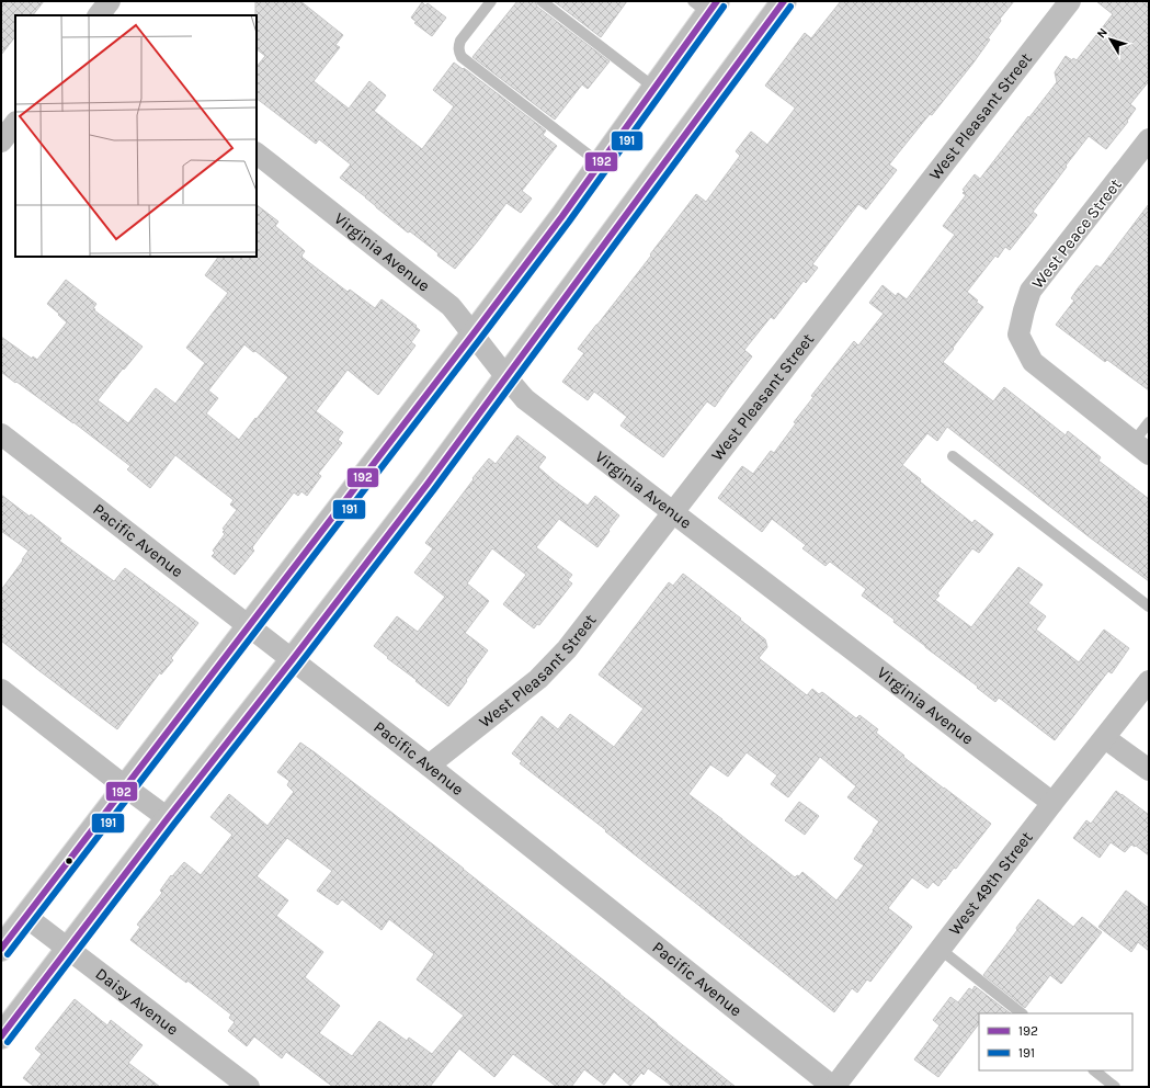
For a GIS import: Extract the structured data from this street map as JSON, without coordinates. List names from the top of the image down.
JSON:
{
  "streets": {
    "street": [
      "West Pleasant Street",
      "West Peace Street",
      "Virginia Avenue",
      "Pacific Avenue",
      "West 49th Street",
      "Daisy Avenue"
    ]
  },
  "crossings": [
    ["West Pleasant Street", "Virginia Avenue"],
    ["West Pleasant Street", "Pacific Avenue"],
    ["Virginia Avenue", "West 49th Street"],
    ["Pacific Avenue", "West 49th Street"]
  ],
  "lines": ["transit line 192", "transit line 191"],
  "legend": ["192", "191"],
  "north": "top left"
}
